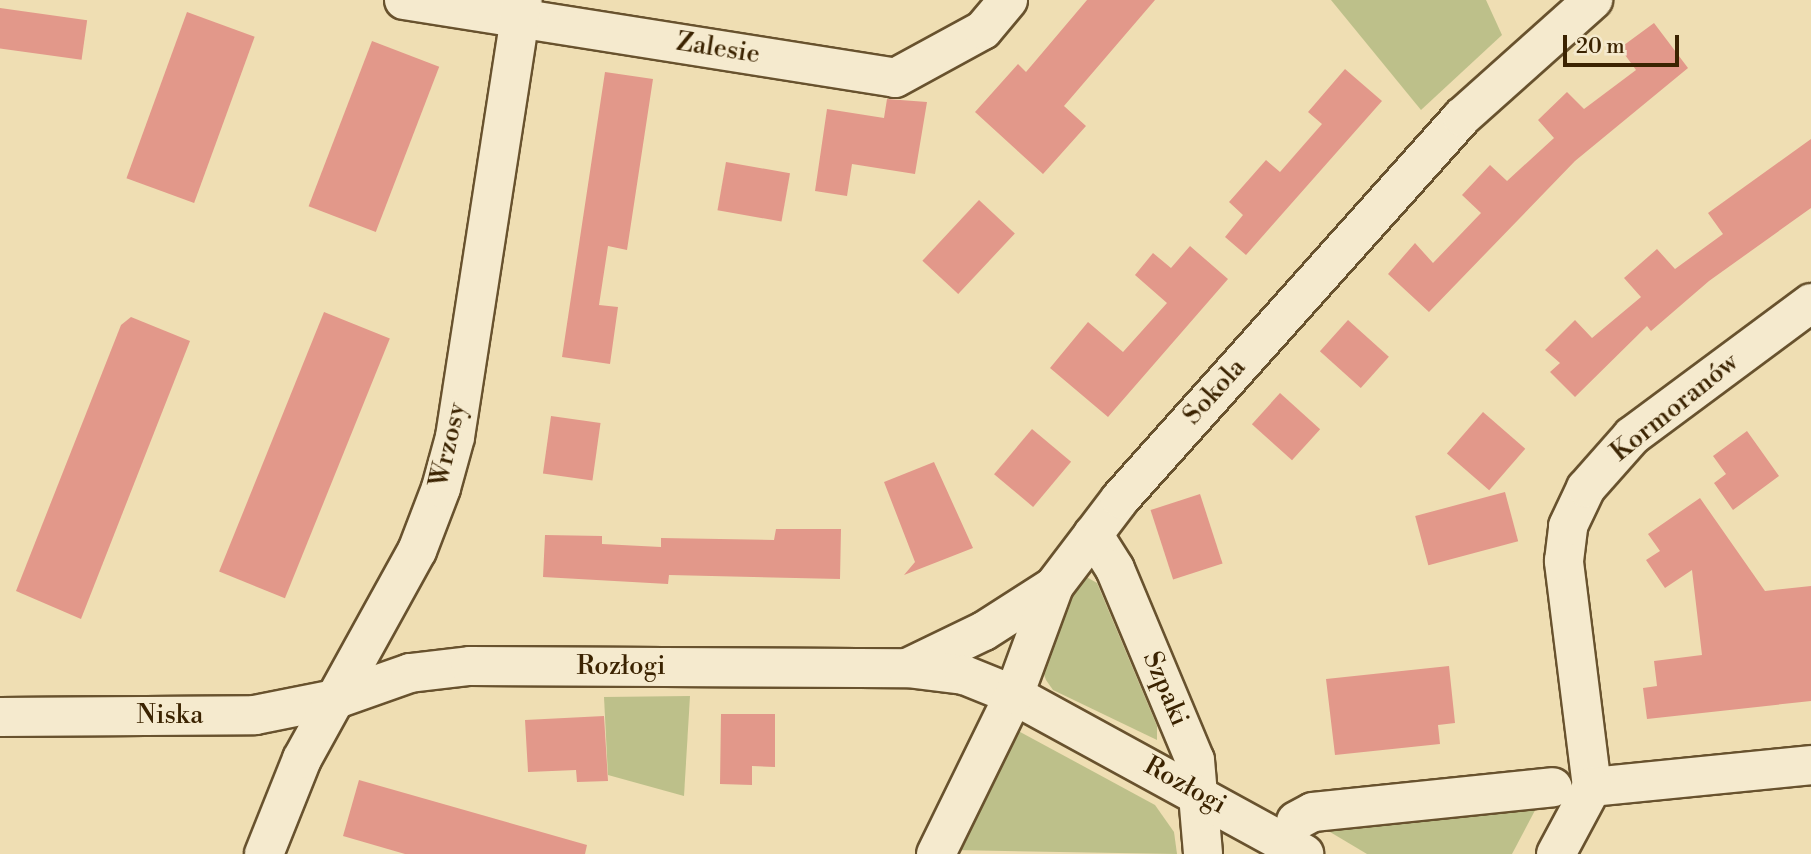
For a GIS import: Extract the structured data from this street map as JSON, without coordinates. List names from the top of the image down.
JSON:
{
  "streets": {
    "street": [
      "Zalesie",
      "Sokola",
      "Kormoranów",
      "Wrzosy",
      "Rozłogi",
      "Szpaki",
      "Niska"
    ]
  },
  "crossings": [
    ["Zalesie", "Wrzosy"],
    ["Sokola", "Rozłogi"],
    ["Sokola", "Szpaki"],
    ["Wrzosy", "Rozłogi"],
    ["Wrzosy", "Niska"],
    ["Rozłogi", "Szpaki"],
    ["Rozłogi", "Niska"]
  ],
  "scale_bar": "20 m"
}
